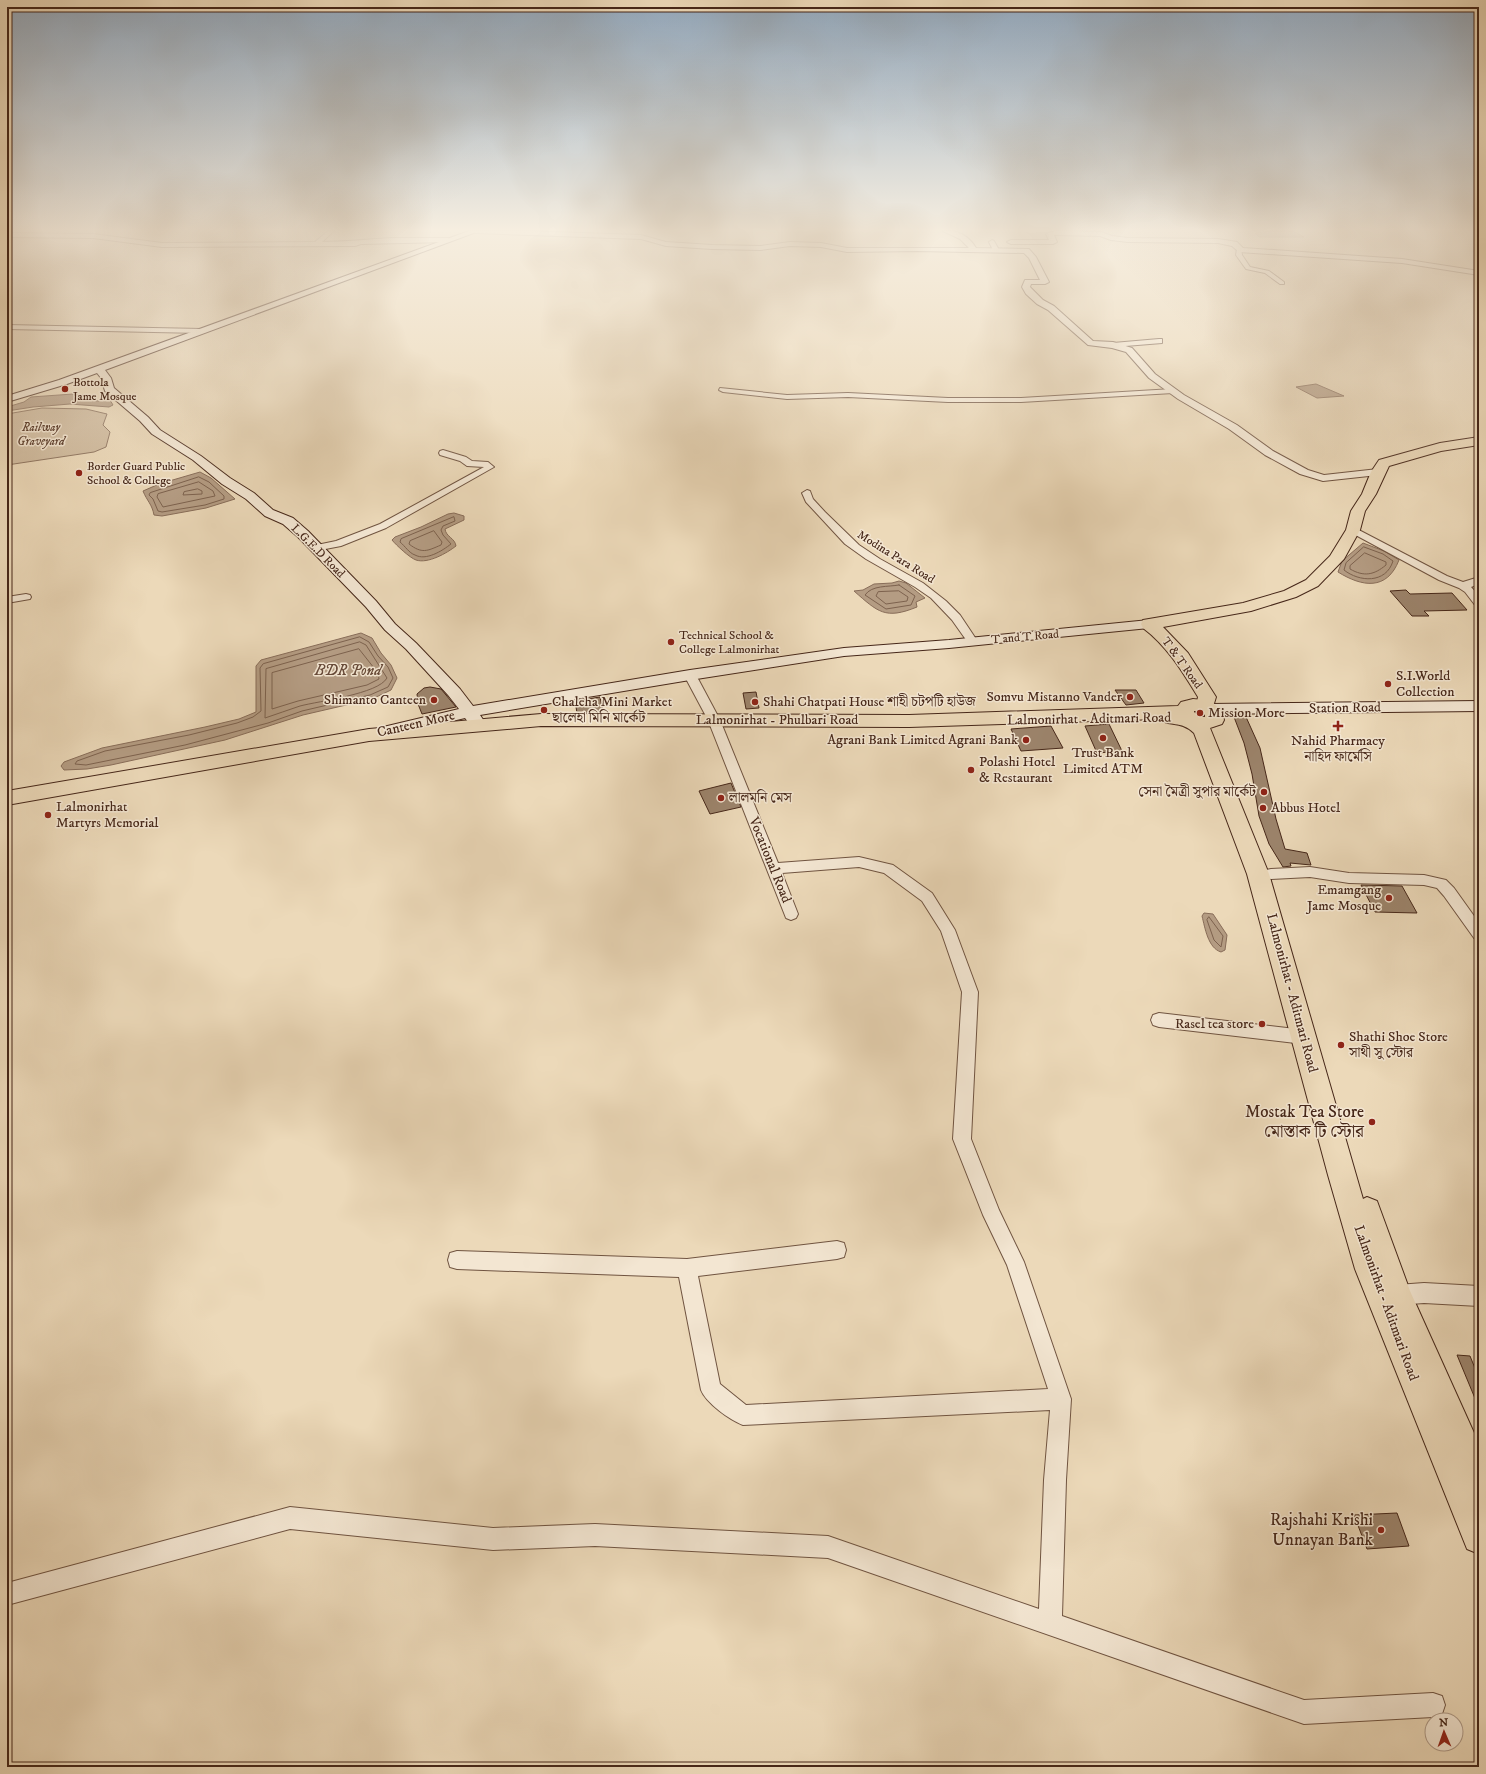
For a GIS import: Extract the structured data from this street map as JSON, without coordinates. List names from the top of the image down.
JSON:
{
  "streets": {
    "main road": [
      "L.G.E.D Road",
      "T and T Road",
      "T & T Road",
      "Station Road",
      "Lalmonirhat - Aditmari Road",
      "Lalmonirhat - Phulbari Road"
    ],
    "street": ["Modina Para Road", "Vocational Road"]
  },
  "crossings": [
    ["L.G.E.D Road", "Lalmonirhat - Phulbari Road"],
    ["Modina Para Road", "T and T Road"],
    ["T and T Road", "T & T Road"],
    ["T and T Road", "Vocational Road"],
    ["T & T Road", "Station Road"],
    ["T & T Road", "Lalmonirhat - Aditmari Road"],
    ["Station Road", "Lalmonirhat - Aditmari Road"],
    ["Lalmonirhat - Aditmari Road", "Lalmonirhat - Phulbari Road"],
    ["Lalmonirhat - Phulbari Road", "Vocational Road"]
  ],
  "water": ["BDR Pond"],
  "parks": ["Railway Graveyard"],
  "places": {
    "other": [
      "Bottola Jame Mosque",
      "Border Guard Public School & College",
      "Technical School & College Lalmonirhat",
      "S.I.World Collection",
      "Somvu Mistanno Vander",
      "Shimanto Canteen",
      "Shahi Chatpati House শাহী চটপটি হাউজ",
      "Chaleha Mini Market ছালেহা মিনি মার্কেট",
      "Mission More",
      "Trust Bank Limited ATM",
      "Agrani Bank Limited Agrani Bank",
      "Polashi Hotel & Restaurant",
      "সেনা মৈত্রী সুপার মার্কেট",
      "লালমনি মেস",
      "Abbus Hotel",
      "Lalmonirhat Martyrs Memorial",
      "Emamgang Jame Mosque",
      "Rasel tea store",
      "Shathi Shoe Store সাথী সু স্টোর",
      "Mostak Tea Store মোস্তাক টি স্টোর",
      "Rajshahi Krishi Unnayan Bank"
    ],
    "health": ["Nahid Pharmacy নাহিদ ফার্মেসি"]
  },
  "north": "top"
}
